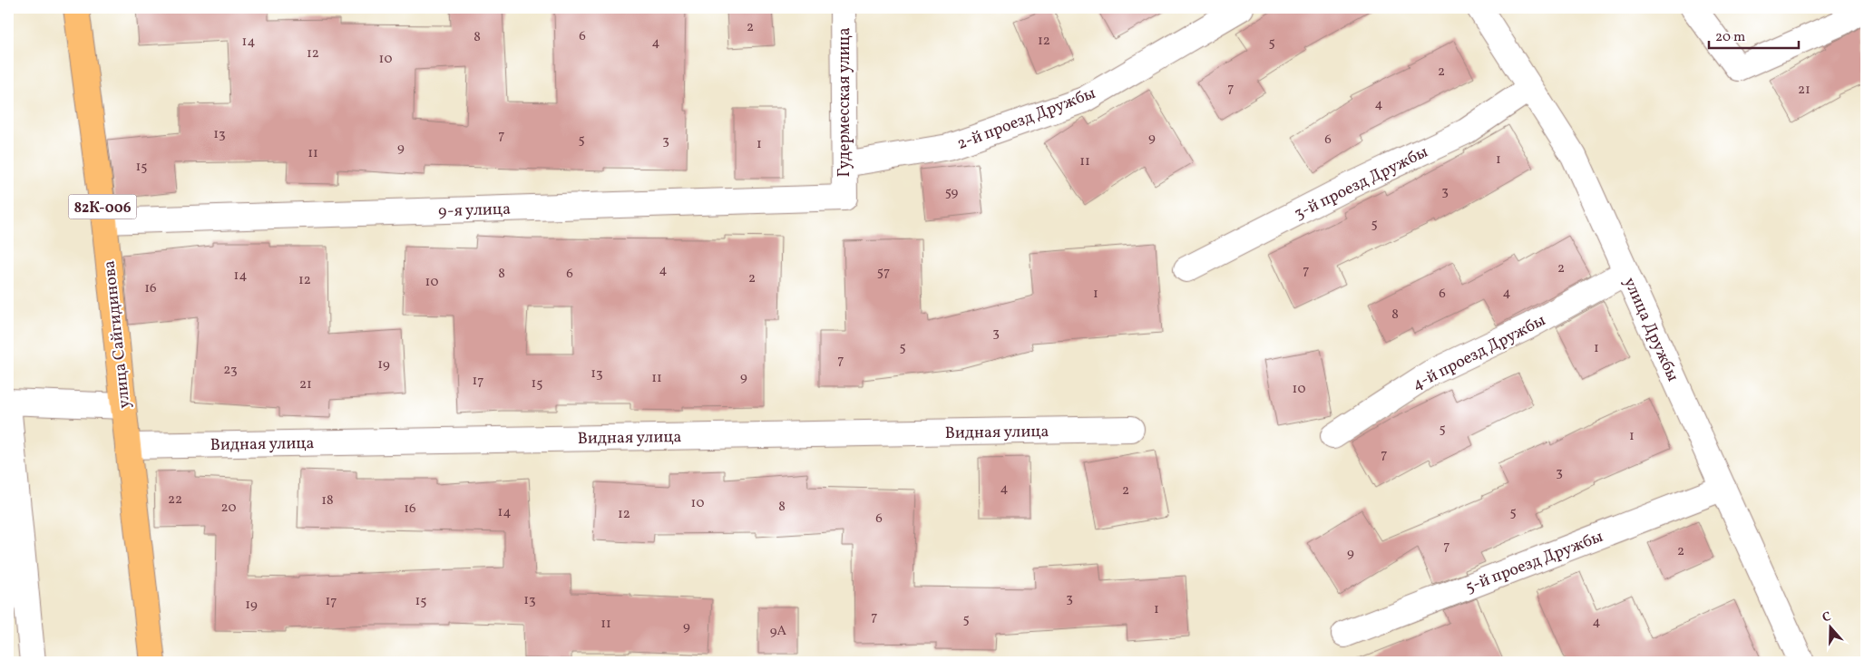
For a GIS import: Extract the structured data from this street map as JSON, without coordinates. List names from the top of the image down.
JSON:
{
  "streets": {
    "main road": ["82К-006", "улица Сайгидинова"],
    "street": [
      "Гудермесская улица",
      "2-й проезд Дружбы",
      "3-й проезд Дружбы",
      "9-я улица",
      "улица Дружбы",
      "4-й проезд Дружбы",
      "Видная улица",
      "5-й проезд Дружбы"
    ]
  },
  "crossings": [
    ["Гудермесская улица", "2-й проезд Дружбы"],
    ["Гудермесская улица", "9-я улица"],
    ["3-й проезд Дружбы", "улица Дружбы"],
    ["9-я улица", "улица Сайгидинова"],
    ["улица Дружбы", "4-й проезд Дружбы"],
    ["улица Дружбы", "5-й проезд Дружбы"],
    ["улица Сайгидинова", "Видная улица"]
  ],
  "house_numbers": [
    "2",
    "6",
    "8",
    "12",
    "14",
    "4",
    "5",
    "12",
    "10",
    "2",
    "7",
    "21",
    "4",
    "13",
    "7",
    "9",
    "5",
    "6",
    "3",
    "1",
    "9",
    "11",
    "1",
    "11",
    "15",
    "3",
    "59",
    "5",
    "2",
    "4",
    "7",
    "57",
    "8",
    "6",
    "14",
    "2",
    "12",
    "10",
    "16",
    "4",
    "1",
    "6",
    "8",
    "3",
    "5",
    "1",
    "7",
    "19",
    "23",
    "13",
    "9",
    "11",
    "17",
    "15",
    "21",
    "10",
    "5",
    "1",
    "7",
    "3",
    "4",
    "2",
    "22",
    "18",
    "10",
    "8",
    "20",
    "16",
    "14",
    "5",
    "12",
    "6",
    "7",
    "2",
    "9",
    "3",
    "13",
    "17",
    "15",
    "19",
    "1",
    "7",
    "5",
    "4",
    "11",
    "9",
    "9А"
  ],
  "scale_bar": "20 m",
  "north": "top"
}
